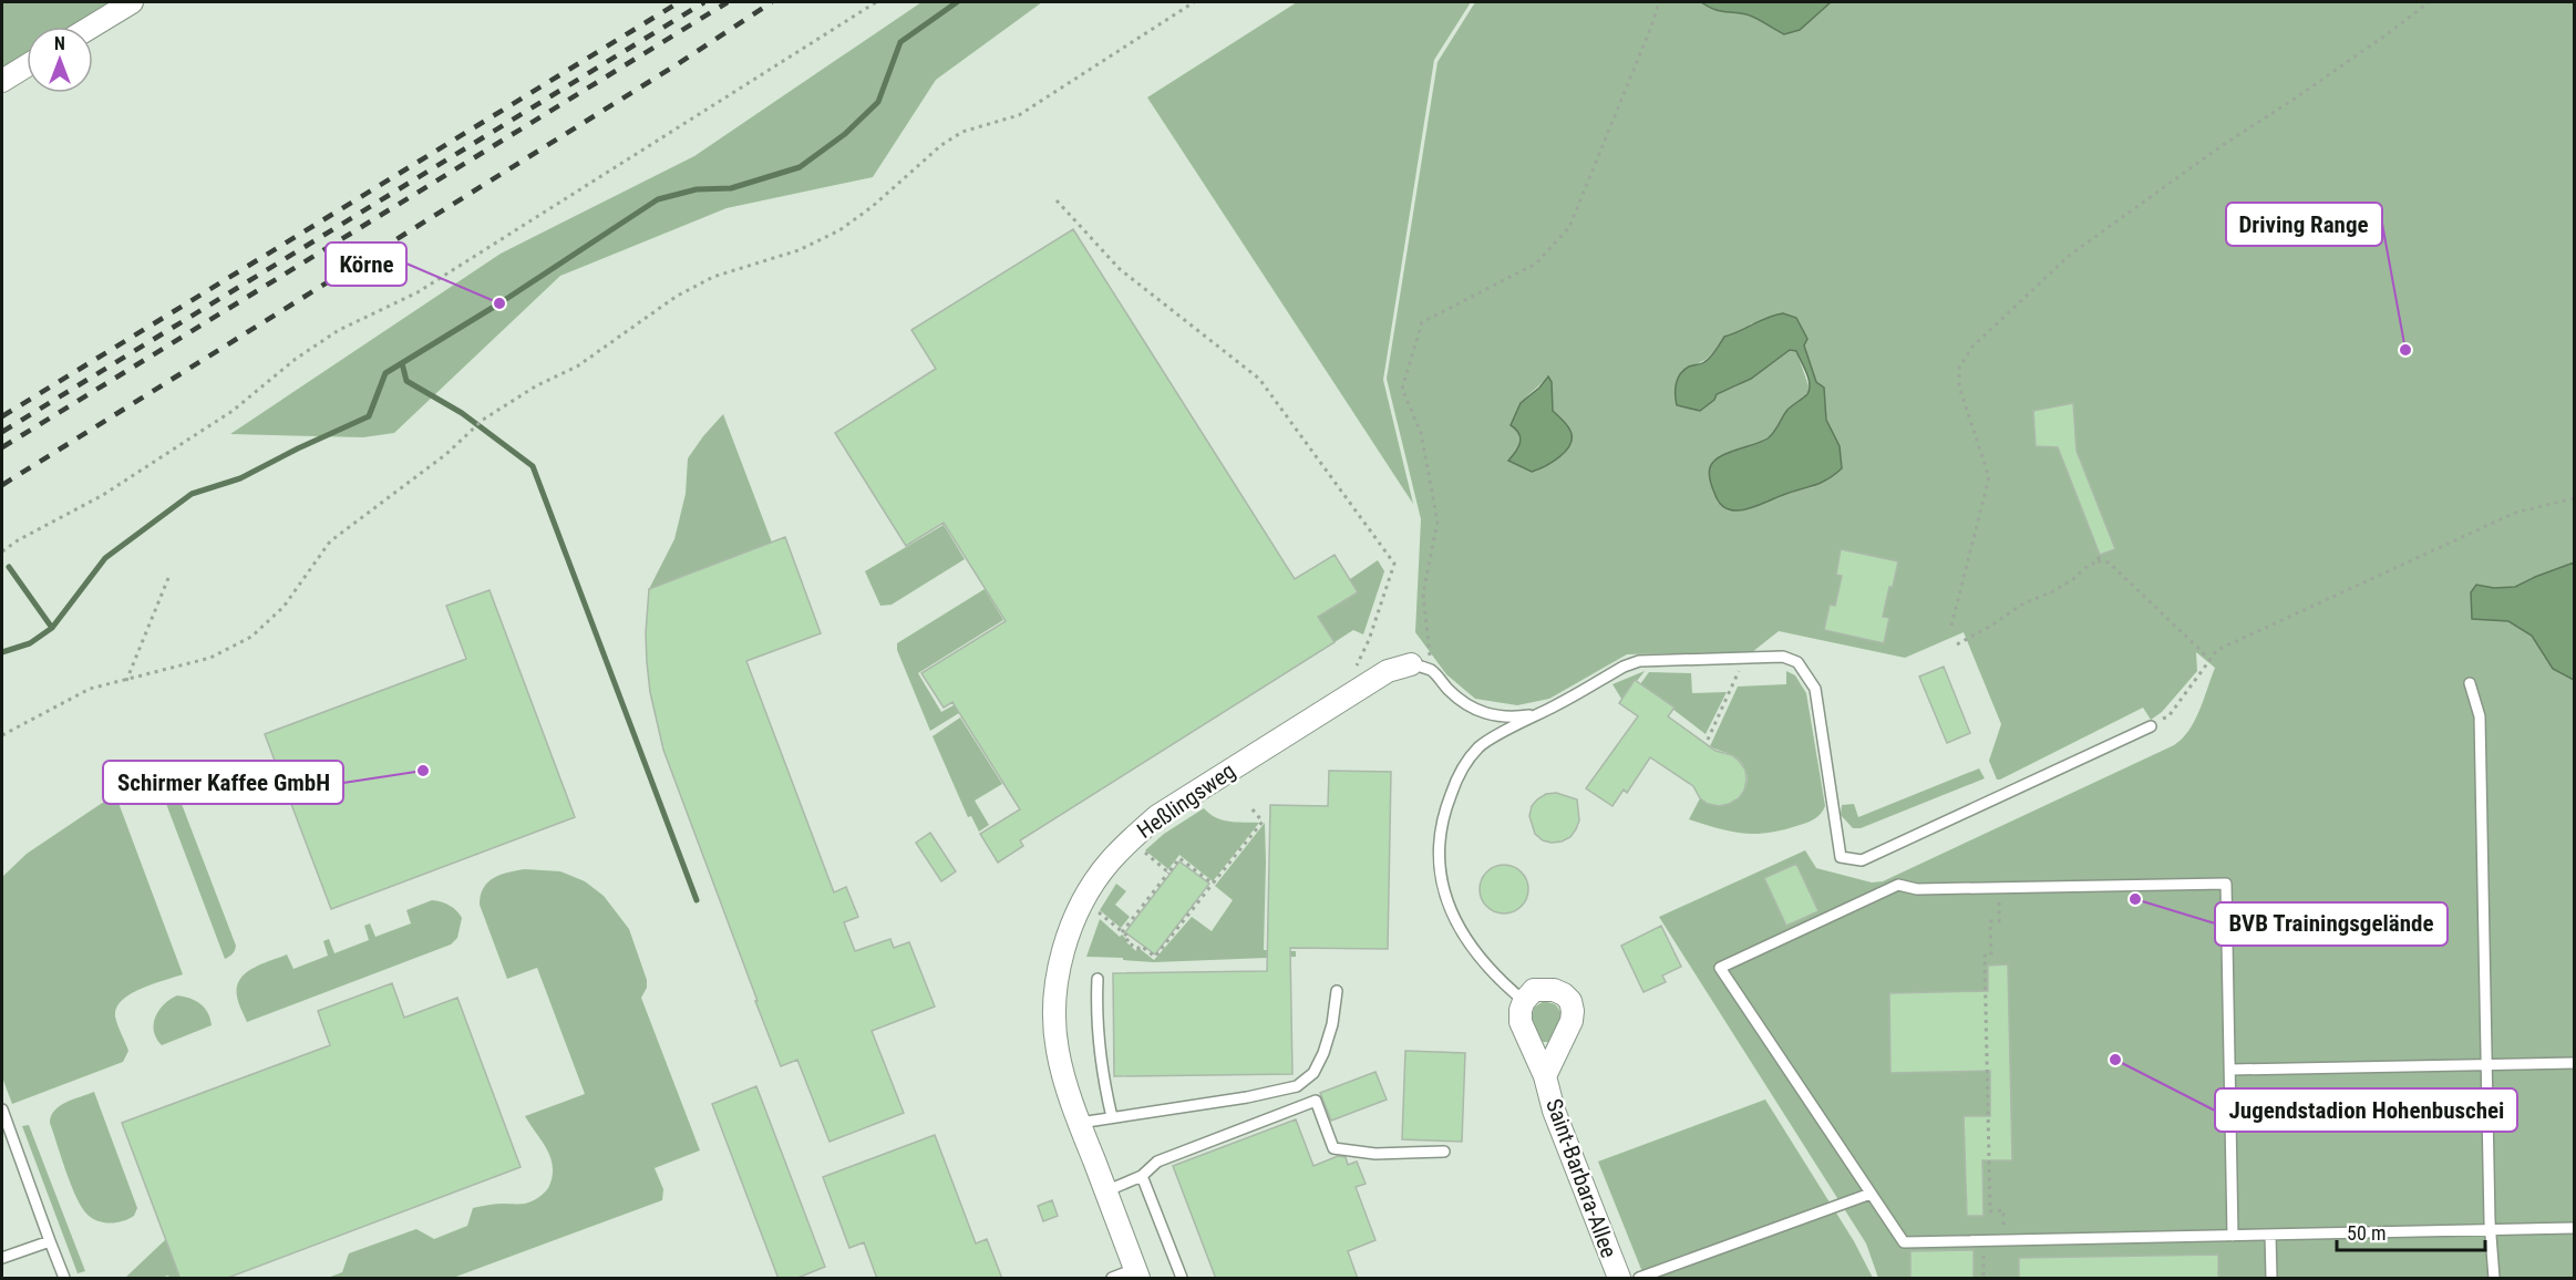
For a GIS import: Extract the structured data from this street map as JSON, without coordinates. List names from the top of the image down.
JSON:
{
  "streets": {
    "street": ["Heßlingsweg", "Saint-Barbara-Allee"]
  },
  "places": [
    "Körne",
    "Driving Range",
    "Schirmer Kaffee GmbH",
    "BVB Trainingsgelände",
    "Jugendstadion Hohenbuschei"
  ],
  "scale_bar": "50 m",
  "north": "top"
}
